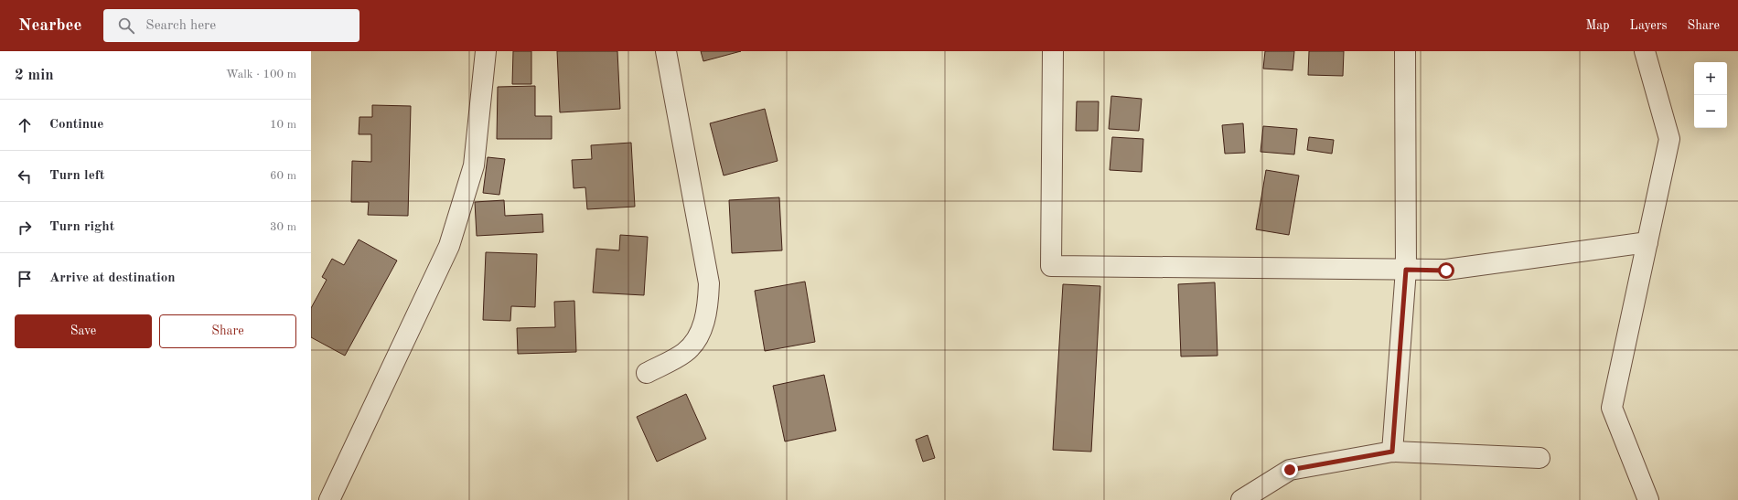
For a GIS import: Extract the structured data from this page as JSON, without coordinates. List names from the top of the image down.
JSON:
{
  "page": {
    "header": "Nearbee",
    "search": "Search here",
    "nav": ["Map", "Layers", "Share"],
    "heading": ["2 min", "Walk · 100 m"],
    "map_buttons": ["+", "−"],
    "list": [
      ["Continue", "10 m"],
      ["Turn left", "60 m"],
      ["Turn right", "30 m"],
      "Arrive at destination"
    ],
    "buttons": ["Save", "Share"]
  }
}
